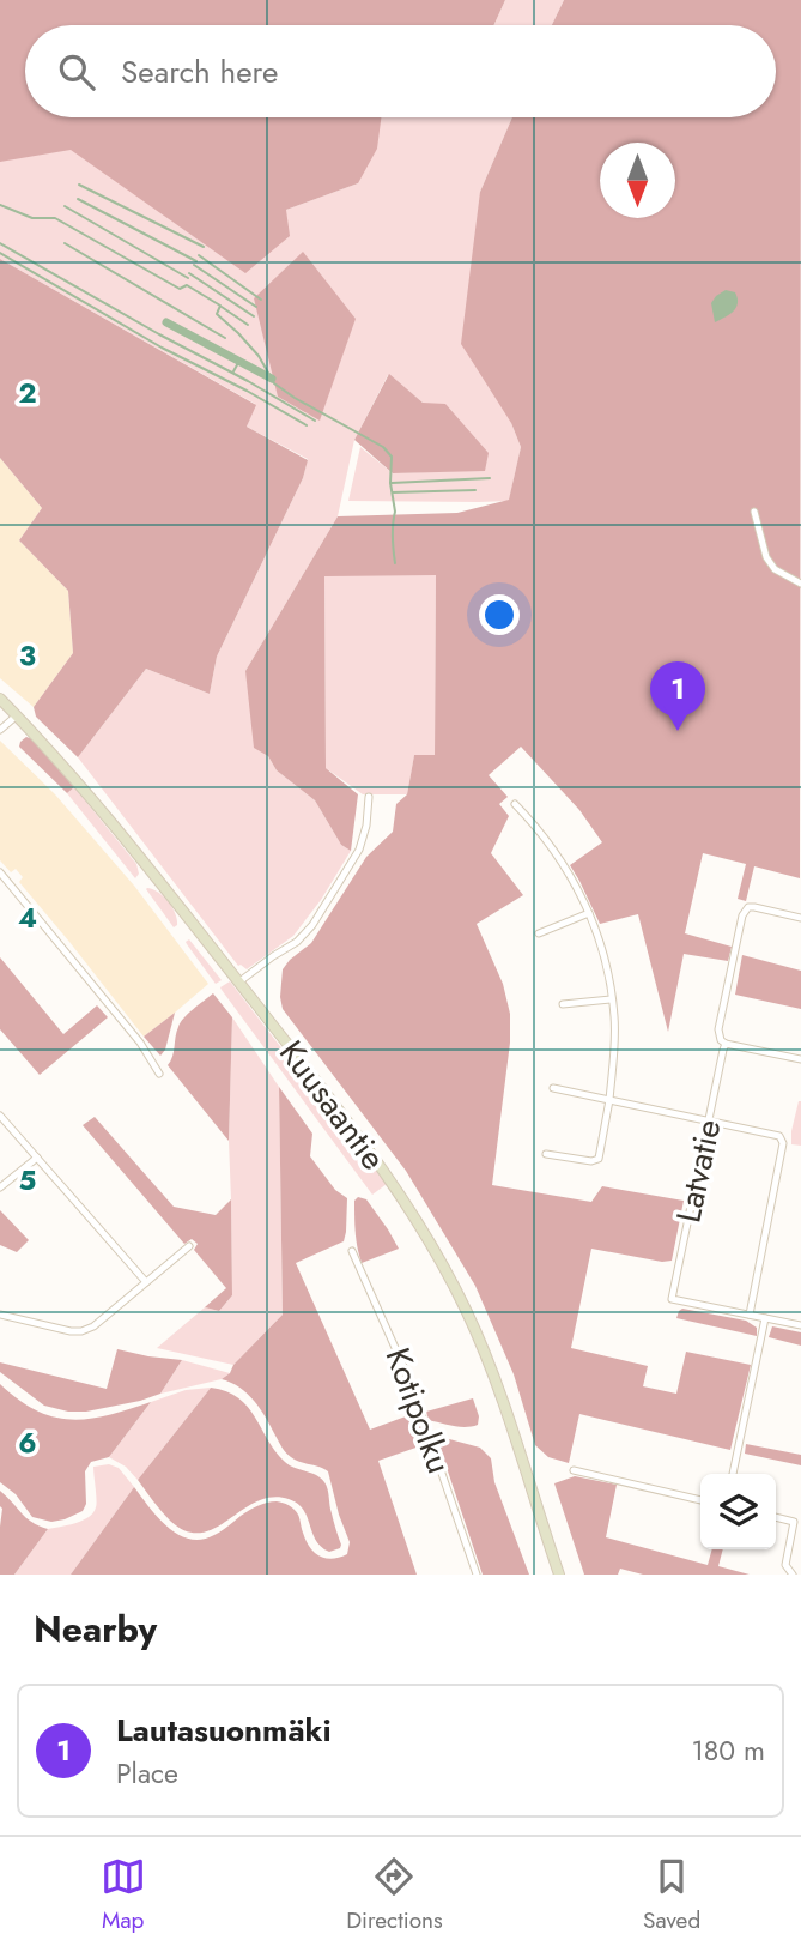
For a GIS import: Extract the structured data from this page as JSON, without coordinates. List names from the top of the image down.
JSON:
{
  "streets": {
    "main road": ["Kuusaantie"],
    "street": ["Latvatie", "Kotipolku"]
  },
  "north": "bottom",
  "page": {
    "search": "Search here",
    "pins": "1",
    "heading": "Nearby",
    "list": [
      {
        "mark": "1",
        "name": "Lautasuonmäki",
        "note": "Place",
        "value": "180 m"
      }
    ],
    "nav": ["Map", "Directions", "Saved"]
  },
  "grid": {
    "rows": [
      "2",
      "3",
      "4",
      "5",
      "6"
    ]
  }
}
